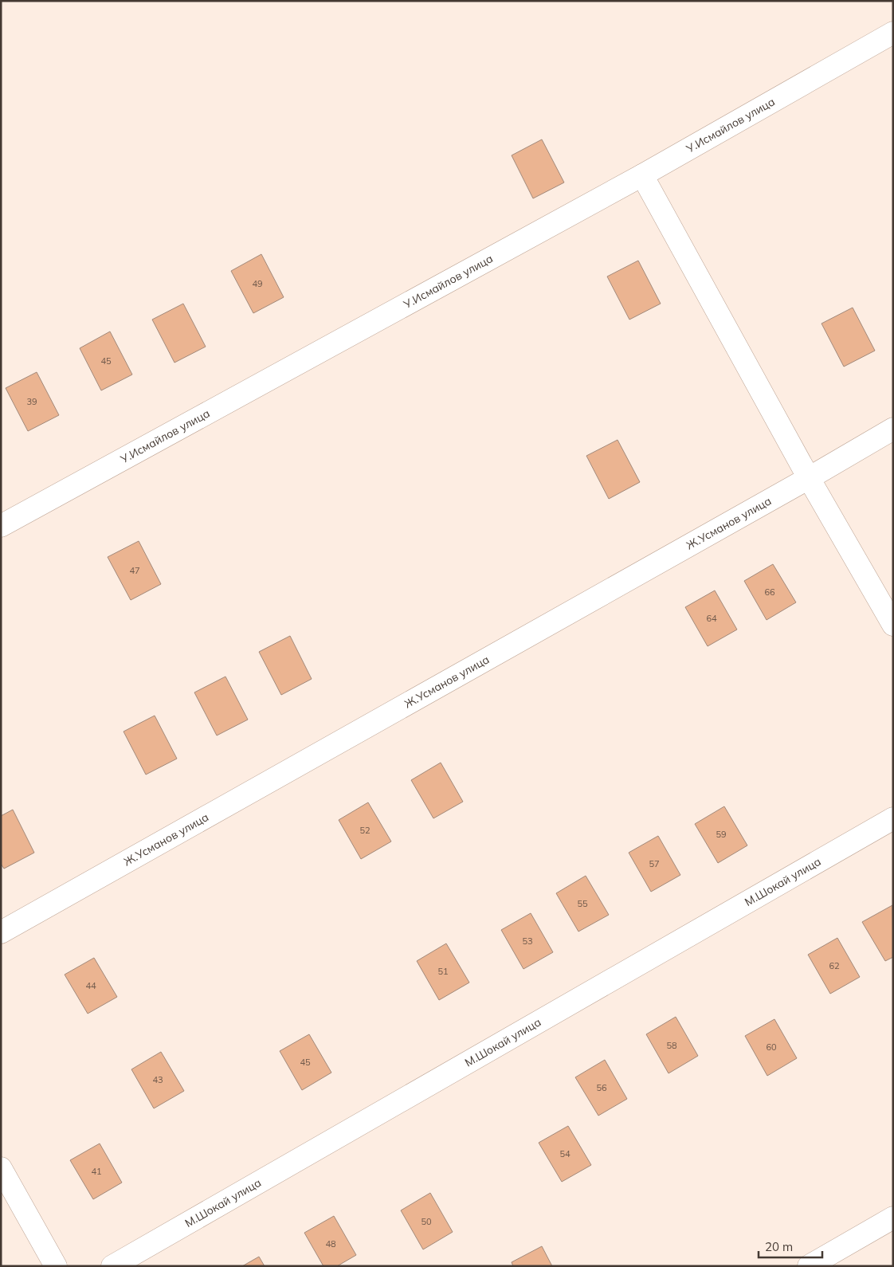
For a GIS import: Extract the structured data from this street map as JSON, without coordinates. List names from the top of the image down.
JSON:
{
  "streets": {
    "street": ["У.Исмайлов улица", "Ж.Усманов улица", "М.Шокай улица"]
  },
  "house_numbers": [
    "49",
    "45",
    "39",
    "47",
    "66",
    "64",
    "52",
    "59",
    "57",
    "55",
    "53",
    "62",
    "51",
    "44",
    "58",
    "60",
    "45",
    "43",
    "56",
    "54",
    "41",
    "50",
    "48"
  ],
  "scale_bar": "20 m"
}
